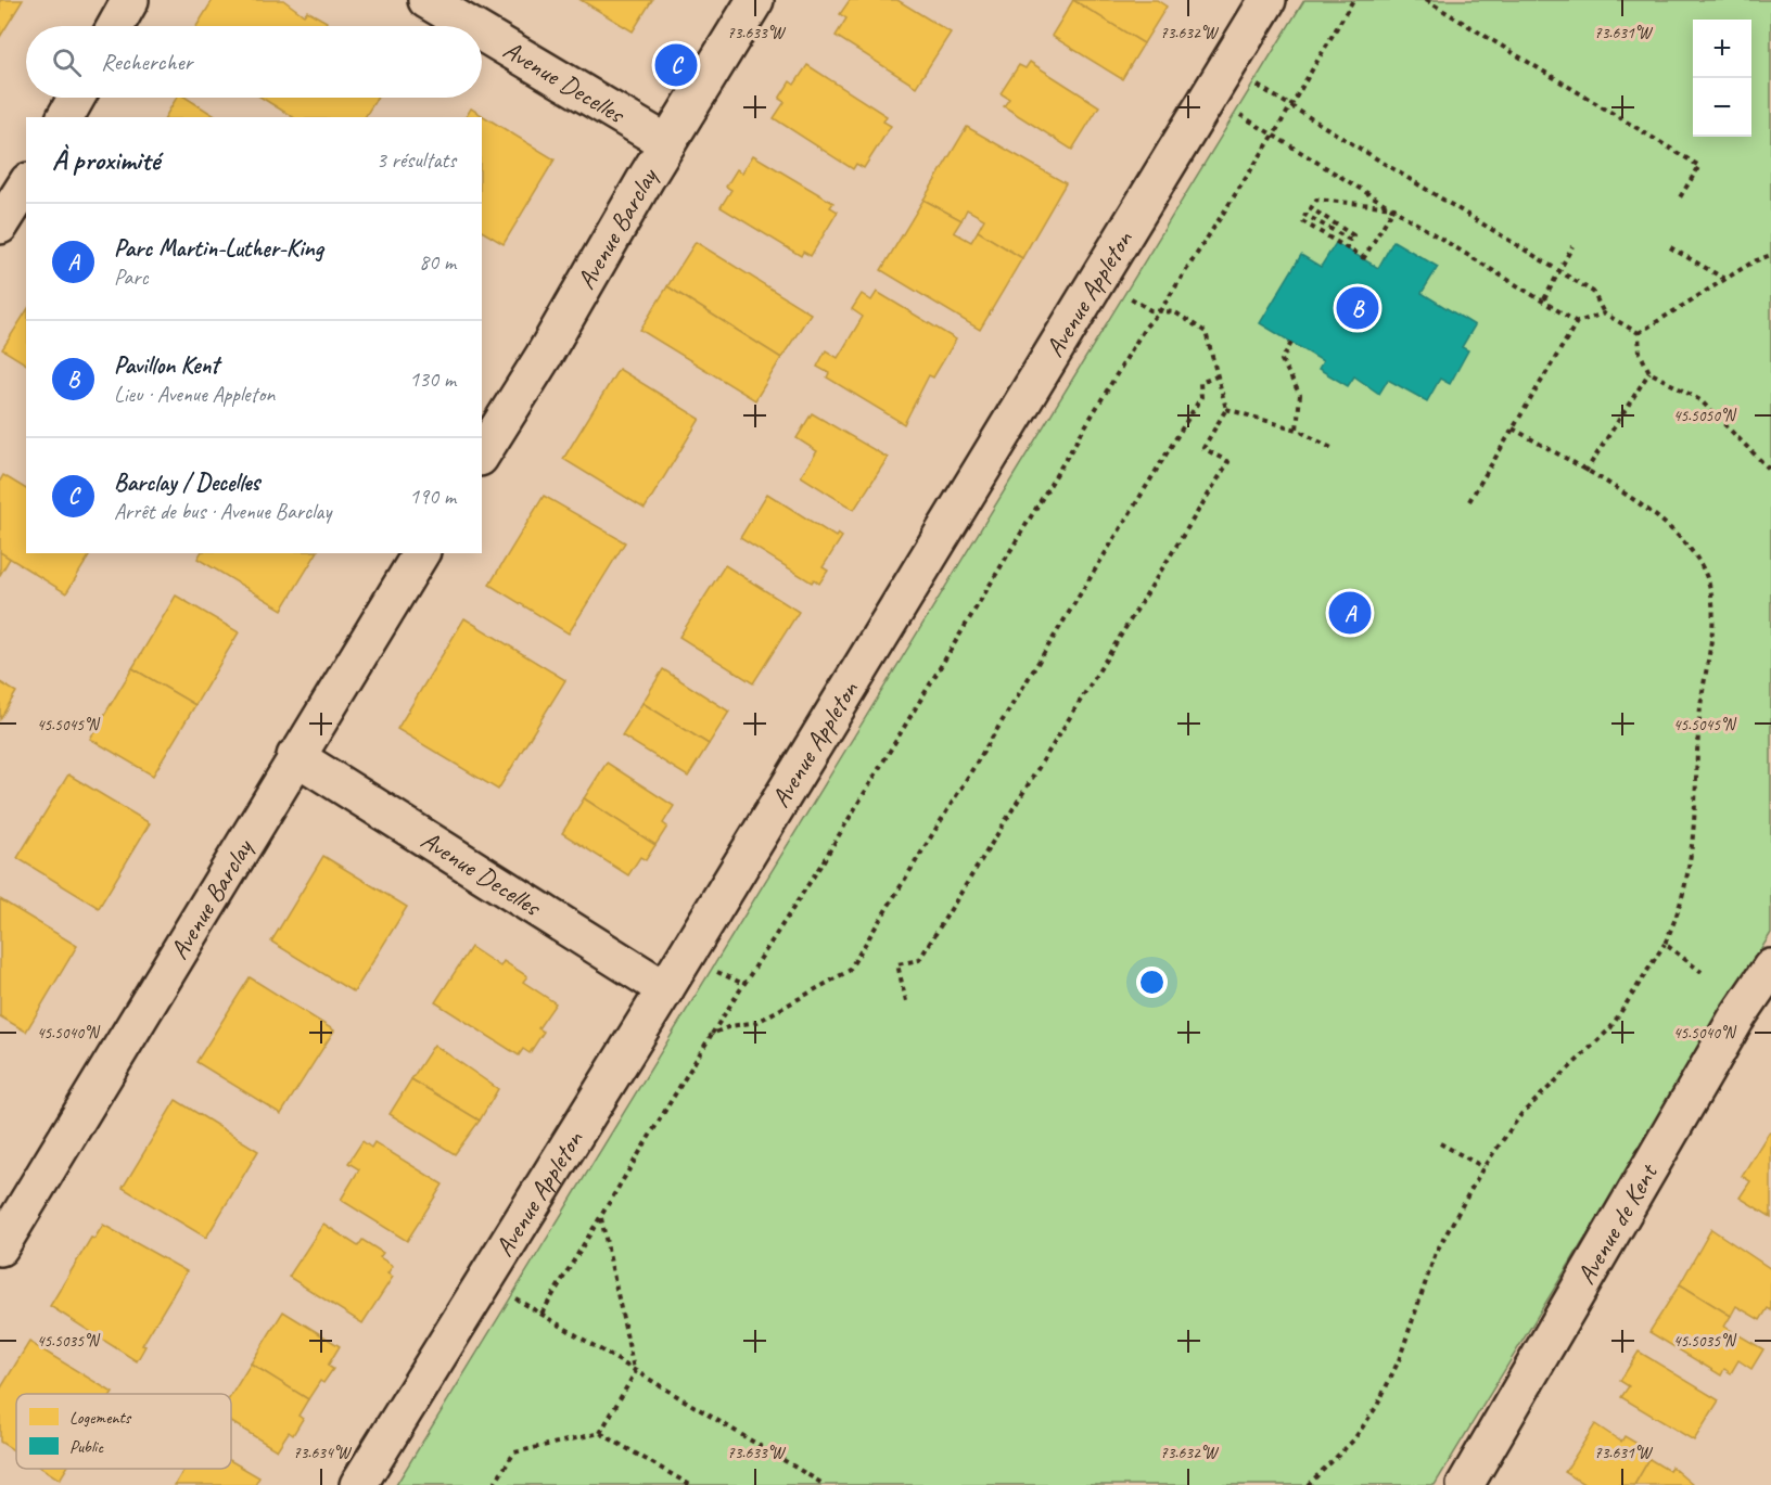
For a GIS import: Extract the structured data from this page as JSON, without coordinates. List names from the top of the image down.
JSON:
{
  "streets": {
    "street": [
      "Avenue Decelles",
      "Avenue Barclay",
      "Avenue Appleton",
      "Avenue de Kent"
    ]
  },
  "crossings": [
    ["Avenue Decelles", "Avenue Barclay"],
    ["Avenue Decelles", "Avenue Appleton"]
  ],
  "legend": ["Logements", "Public"],
  "page": {
    "map_buttons": ["+", "−"],
    "search": "Rechercher",
    "pins": ["C", "B", "A"],
    "heading": ["À proximité", "3 résultats"],
    "list": [
      {
        "mark": "A",
        "name": "Parc Martin-Luther-King",
        "note": "Parc",
        "value": "80 m"
      },
      {
        "mark": "B",
        "name": "Pavillon Kent",
        "note": "Lieu · Avenue Appleton",
        "value": "130 m"
      },
      {
        "mark": "C",
        "name": "Barclay / Decelles",
        "note": "Arrêt de bus · Avenue Barclay",
        "value": "190 m"
      }
    ]
  },
  "coordinates": [
    "73.633°W",
    "73.632°W",
    "73.631°W",
    "45.5050°N",
    "45.5045°N",
    "45.5040°N",
    "45.5035°N",
    "73.634°W"
  ]
}
